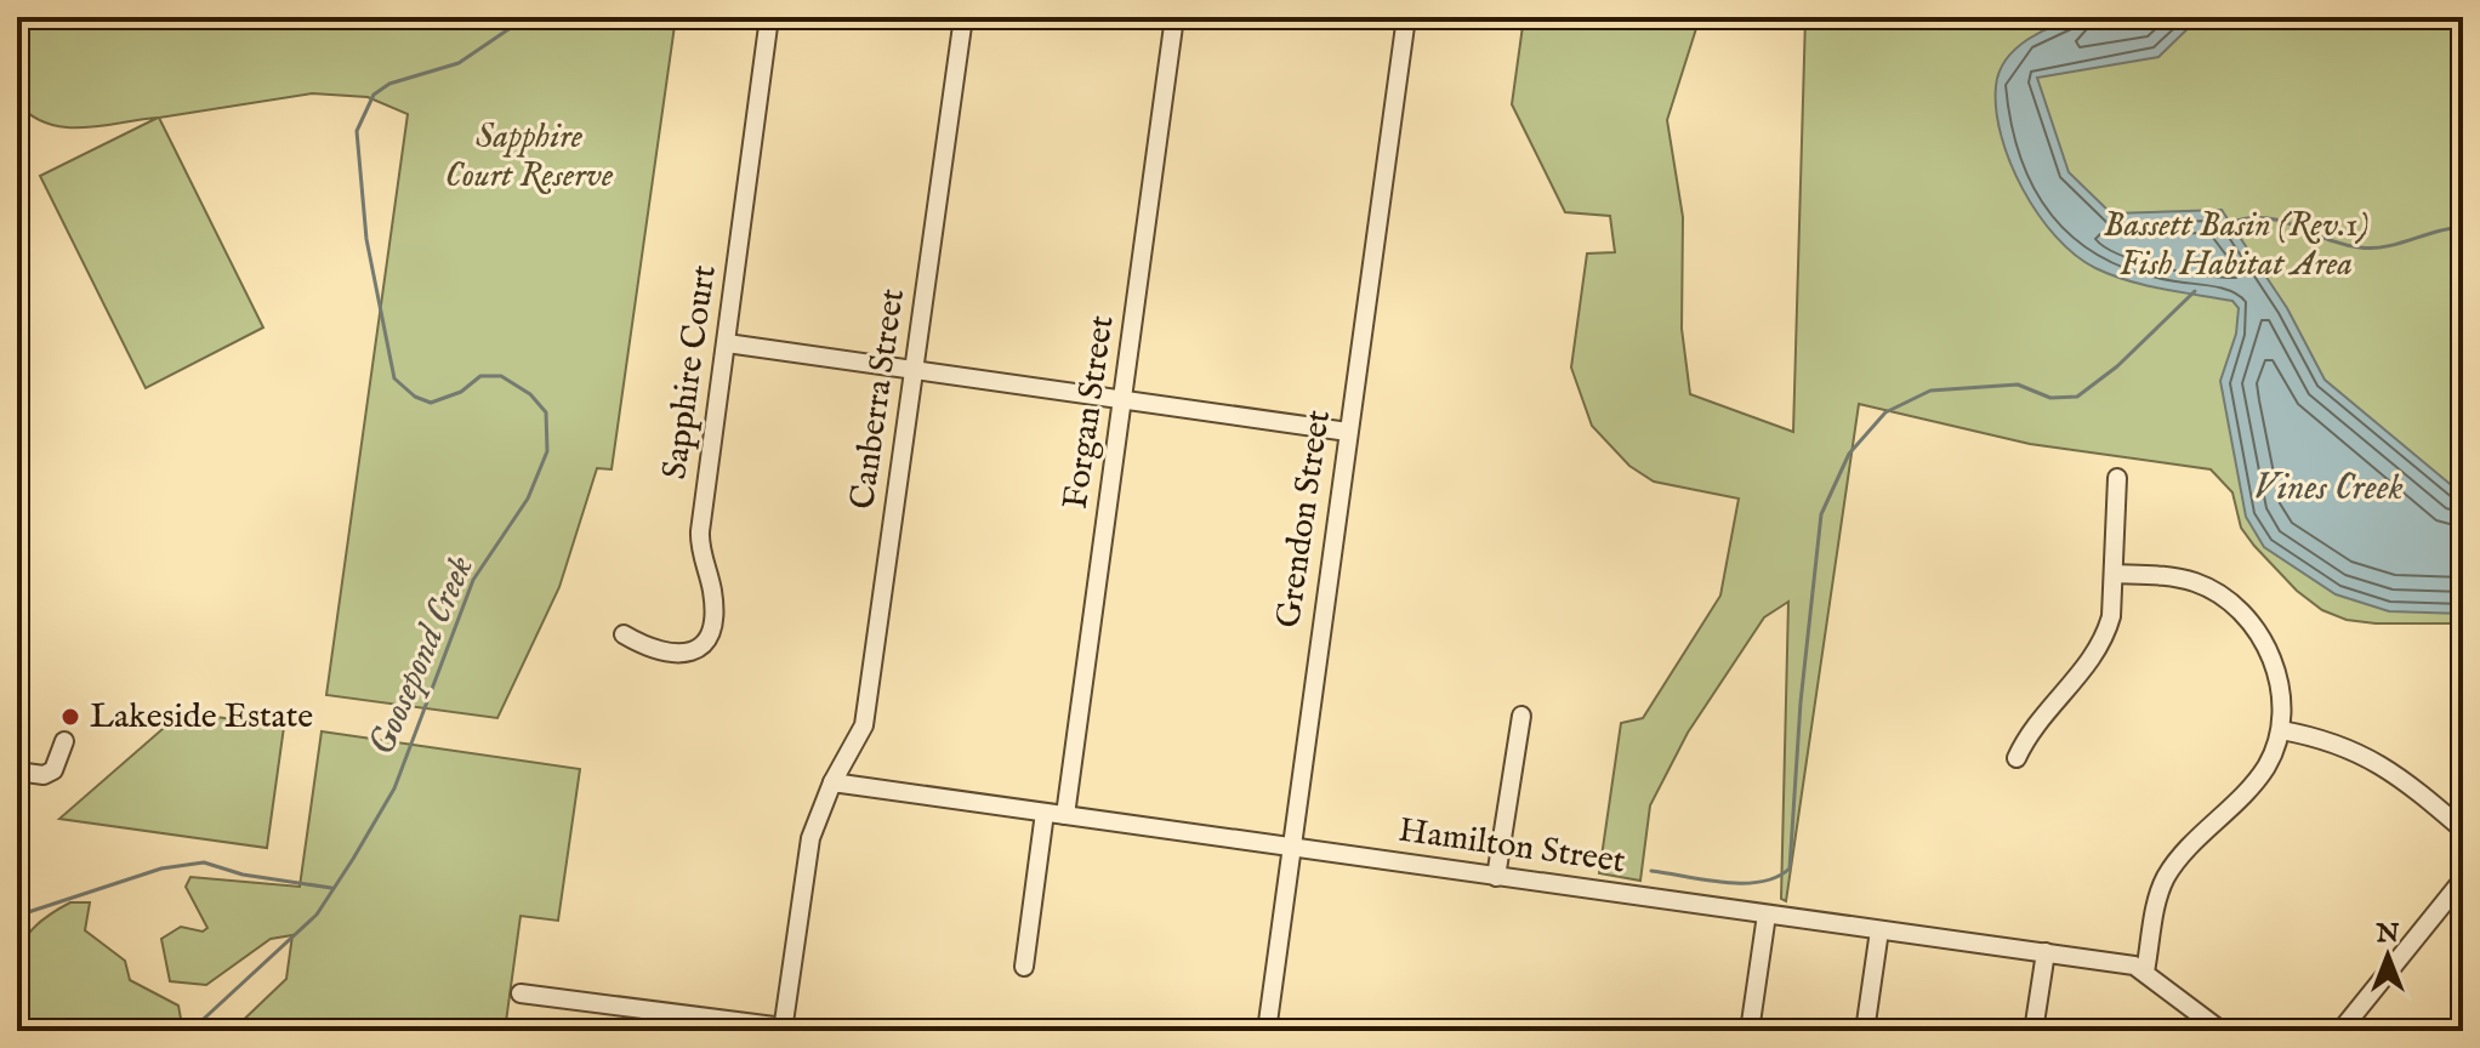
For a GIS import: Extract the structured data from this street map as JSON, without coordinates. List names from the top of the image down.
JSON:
{
  "streets": {
    "street": [
      "Sapphire Court",
      "Canberra Street",
      "Forgan Street",
      "Grendon Street",
      "Hamilton Street"
    ]
  },
  "crossings": [
    ["Canberra Street", "Hamilton Street"],
    ["Forgan Street", "Hamilton Street"],
    ["Grendon Street", "Hamilton Street"]
  ],
  "water": ["Vines Creek", "Goosepond Creek"],
  "parks": ["Sapphire Court Reserve", "Bassett Basin (Rev.1) Fish Habitat Area"],
  "places": ["Lakeside Estate"],
  "north": "top"
}
